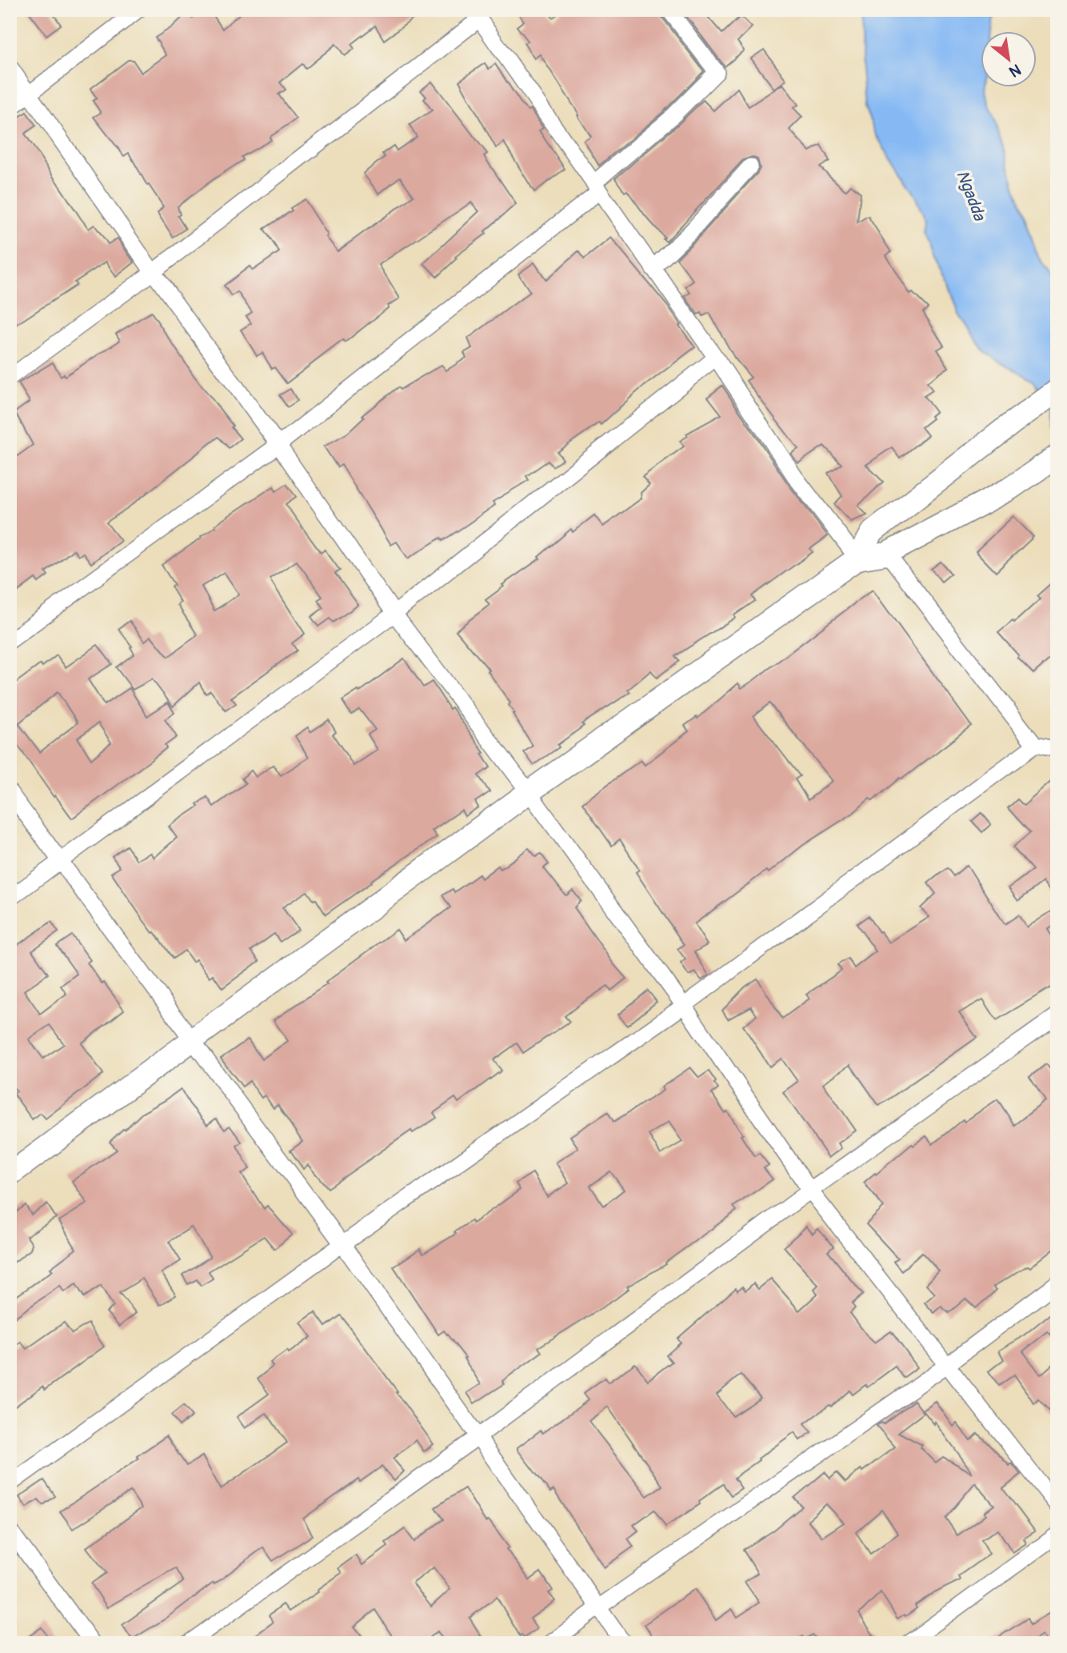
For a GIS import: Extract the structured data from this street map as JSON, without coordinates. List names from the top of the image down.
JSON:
{
  "water": ["Ngadda"],
  "north": "bottom right"
}
